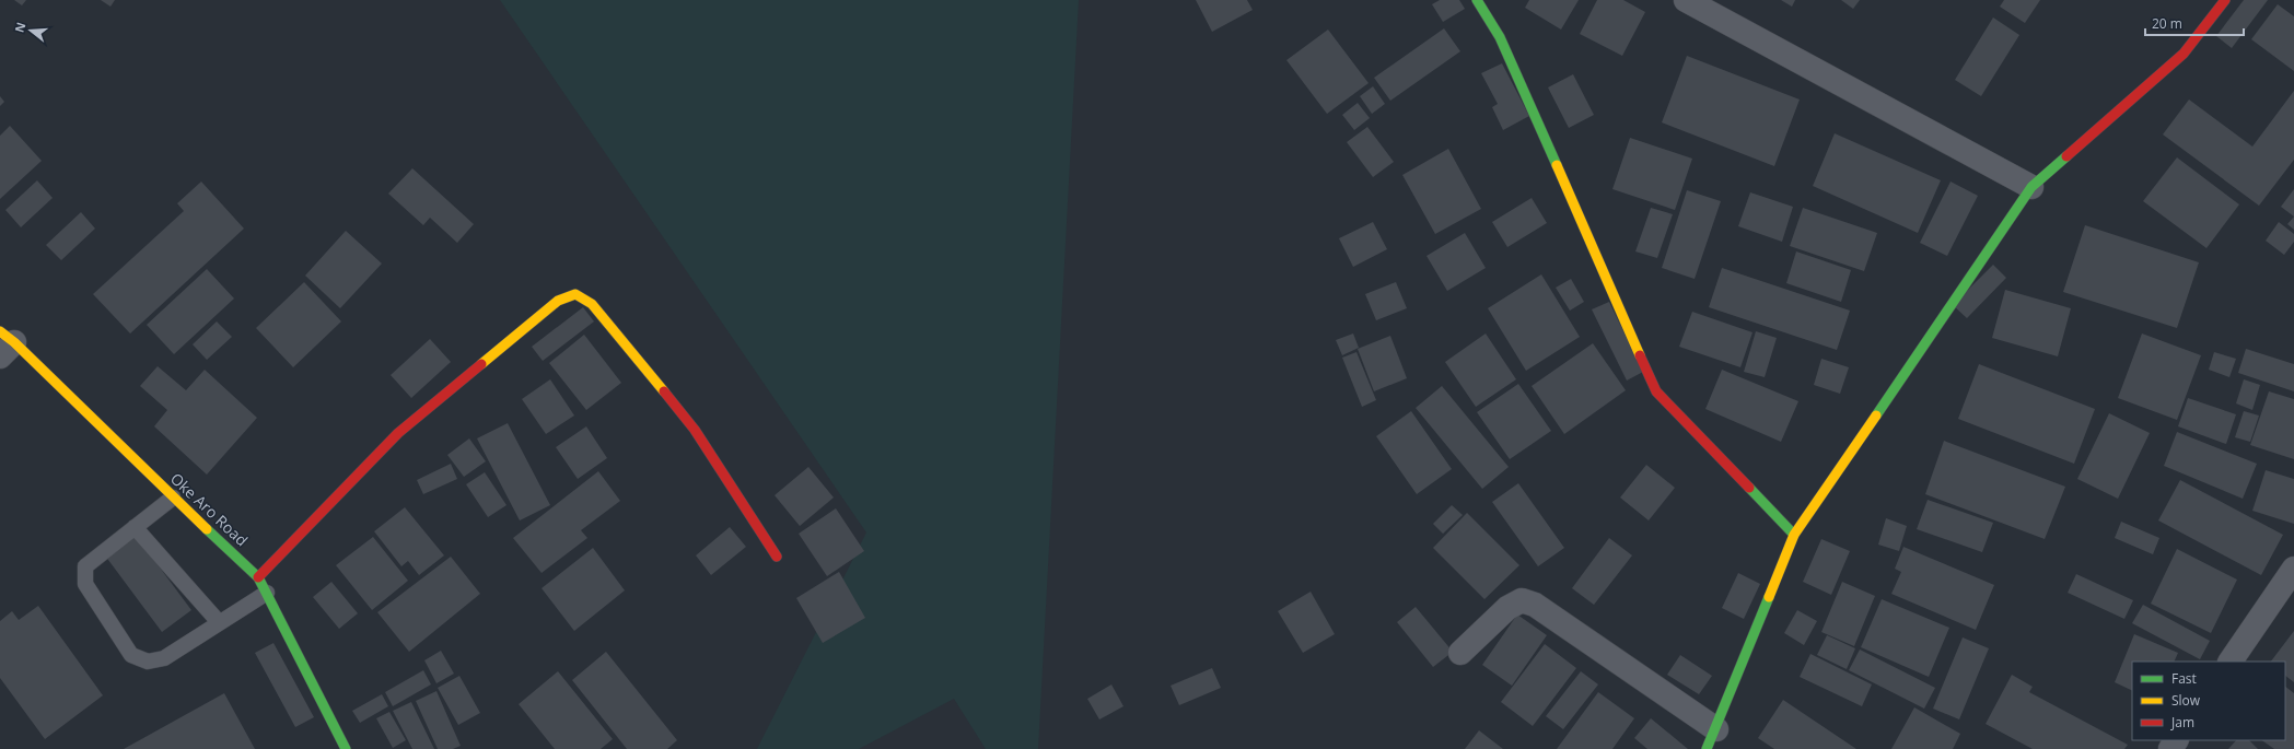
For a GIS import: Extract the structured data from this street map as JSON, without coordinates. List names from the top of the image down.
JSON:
{
  "streets": {
    "street": ["Oke Aro Road"]
  },
  "legend": ["Fast", "Slow", "Jam"],
  "scale_bar": "20 m",
  "north": "left"
}
